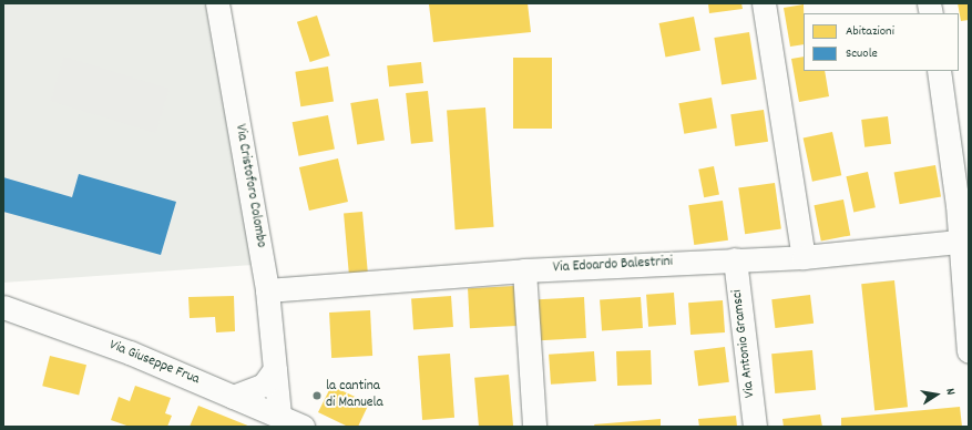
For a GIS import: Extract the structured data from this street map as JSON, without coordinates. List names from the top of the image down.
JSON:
{
  "streets": {
    "street": [
      "Via Cristoforo Colombo",
      "Via Edoardo Balestrini",
      "Via Antonio Gramsci",
      "Via Giuseppe Frua"
    ]
  },
  "crossings": [
    ["Via Cristoforo Colombo", "Via Edoardo Balestrini"],
    ["Via Cristoforo Colombo", "Via Giuseppe Frua"],
    ["Via Edoardo Balestrini", "Via Antonio Gramsci"]
  ],
  "places": ["la cantina di Manuela"],
  "legend": ["Abitazioni", "Scuole"],
  "north": "right"
}
